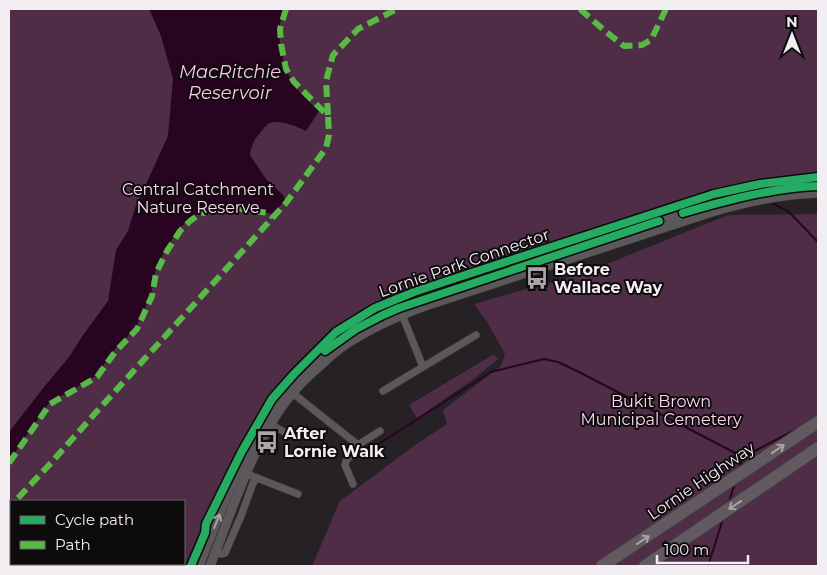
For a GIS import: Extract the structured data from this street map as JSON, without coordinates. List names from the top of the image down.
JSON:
{
  "streets": {
    "highway": ["Lornie Highway"],
    "cycle path": ["Lornie Park Connector"]
  },
  "water": ["MacRitchie Reservoir"],
  "parks": ["Central Catchment Nature Reserve", "Bukit Brown Municipal Cemetery"],
  "places": {
    "bus stop": ["Before Wallace Way", "After Lornie Walk"]
  },
  "legend": ["Cycle path", "Path"],
  "scale_bar": "100 m",
  "north": "top"
}
